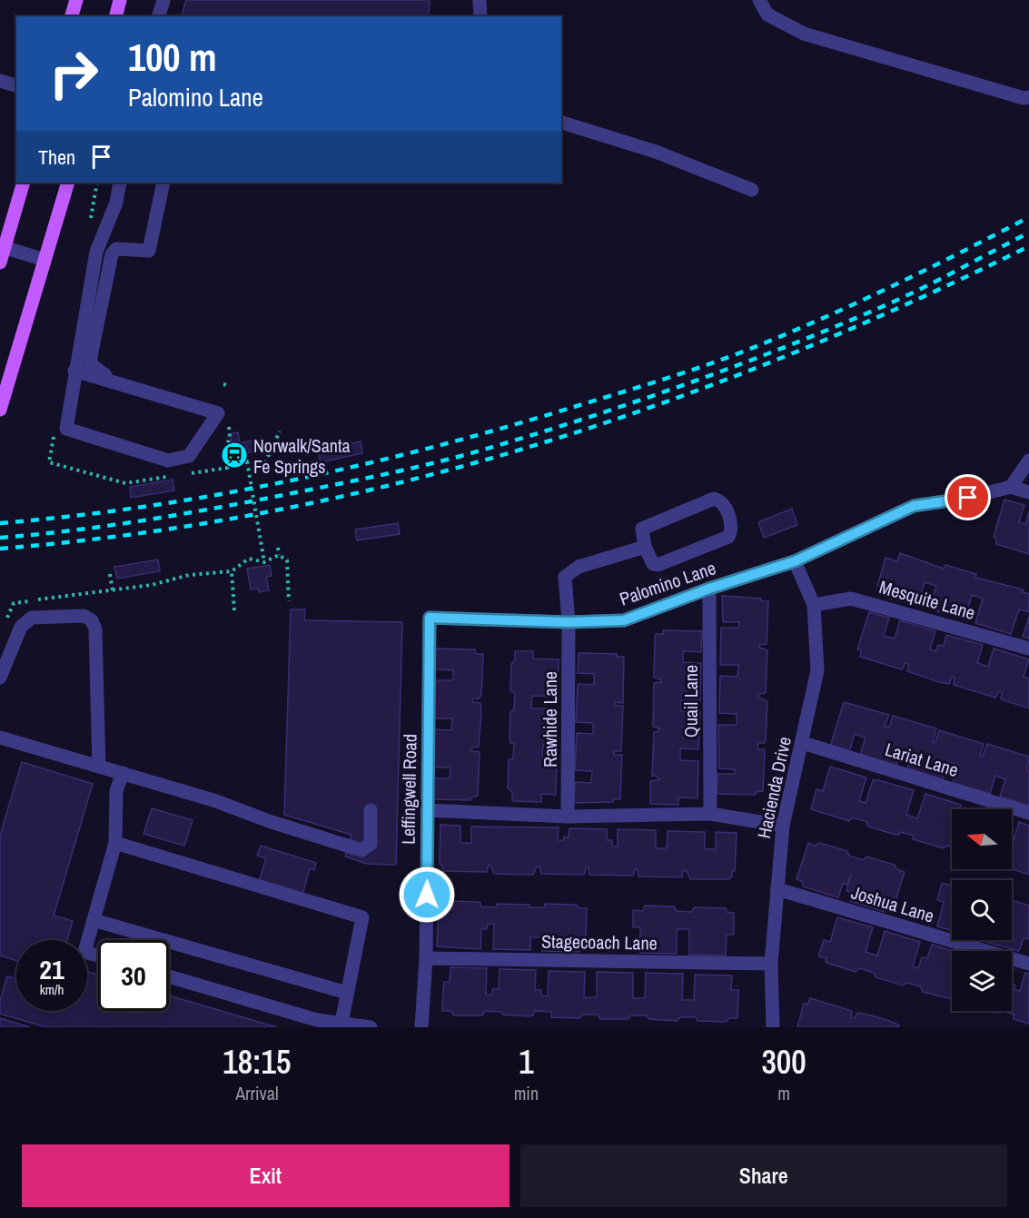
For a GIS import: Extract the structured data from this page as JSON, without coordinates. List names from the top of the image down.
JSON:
{
  "streets": {
    "street": [
      "Palomino Lane",
      "Mesquite Lane",
      "Quail Lane",
      "Rawhide Lane",
      "Lariat Lane",
      "Hacienda Drive",
      "Leffingwell Road",
      "Joshua Lane",
      "Stagecoach Lane"
    ]
  },
  "crossings": [
    ["Palomino Lane", "Quail Lane"],
    ["Palomino Lane", "Rawhide Lane"],
    ["Palomino Lane", "Hacienda Drive"],
    ["Palomino Lane", "Leffingwell Road"],
    ["Mesquite Lane", "Hacienda Drive"],
    ["Lariat Lane", "Hacienda Drive"],
    ["Hacienda Drive", "Joshua Lane"],
    ["Hacienda Drive", "Stagecoach Lane"],
    ["Leffingwell Road", "Stagecoach Lane"]
  ],
  "places": {
    "station": ["Norwalk/Santa Fe Springs"]
  },
  "north": "left",
  "page": {
    "turn": ["100 m", "Palomino Lane"],
    "then": "Then",
    "speed": "21 km/h",
    "limit": "30",
    "eta": [
      "18:15",
      "Arrival",
      "1",
      "min",
      "300",
      "m"
    ],
    "buttons": ["Exit", "Share"]
  }
}
